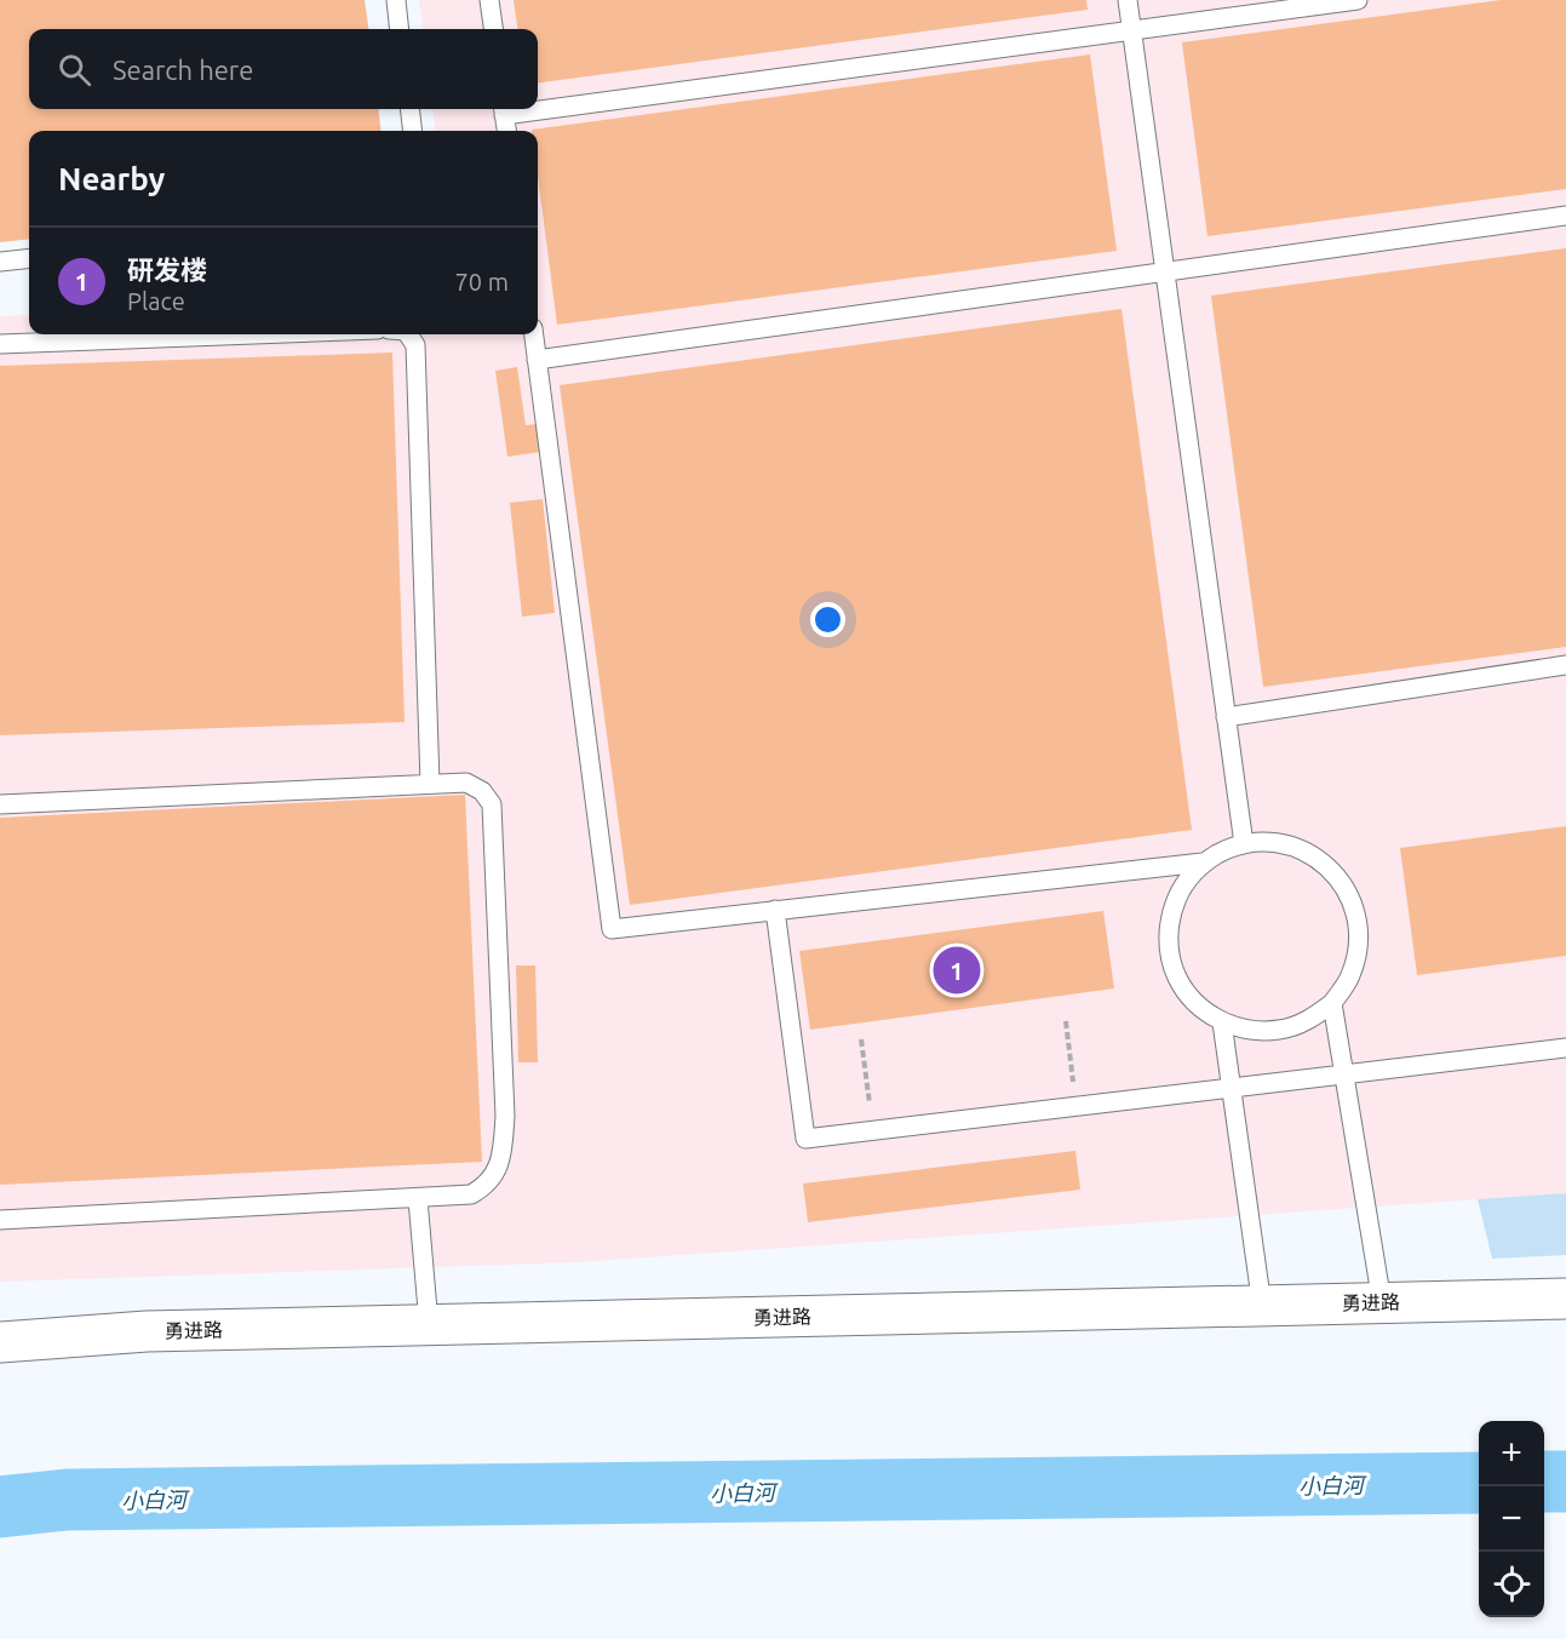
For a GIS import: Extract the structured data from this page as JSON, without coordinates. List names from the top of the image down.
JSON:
{
  "streets": {
    "street": ["勇进路"]
  },
  "water": ["小白河"],
  "page": {
    "search": "Search here",
    "heading": "Nearby",
    "list": [
      {
        "mark": "1",
        "name": "研发楼",
        "note": "Place",
        "value": "70 m"
      }
    ],
    "pins": "1",
    "map_buttons": ["+", "−"]
  }
}
